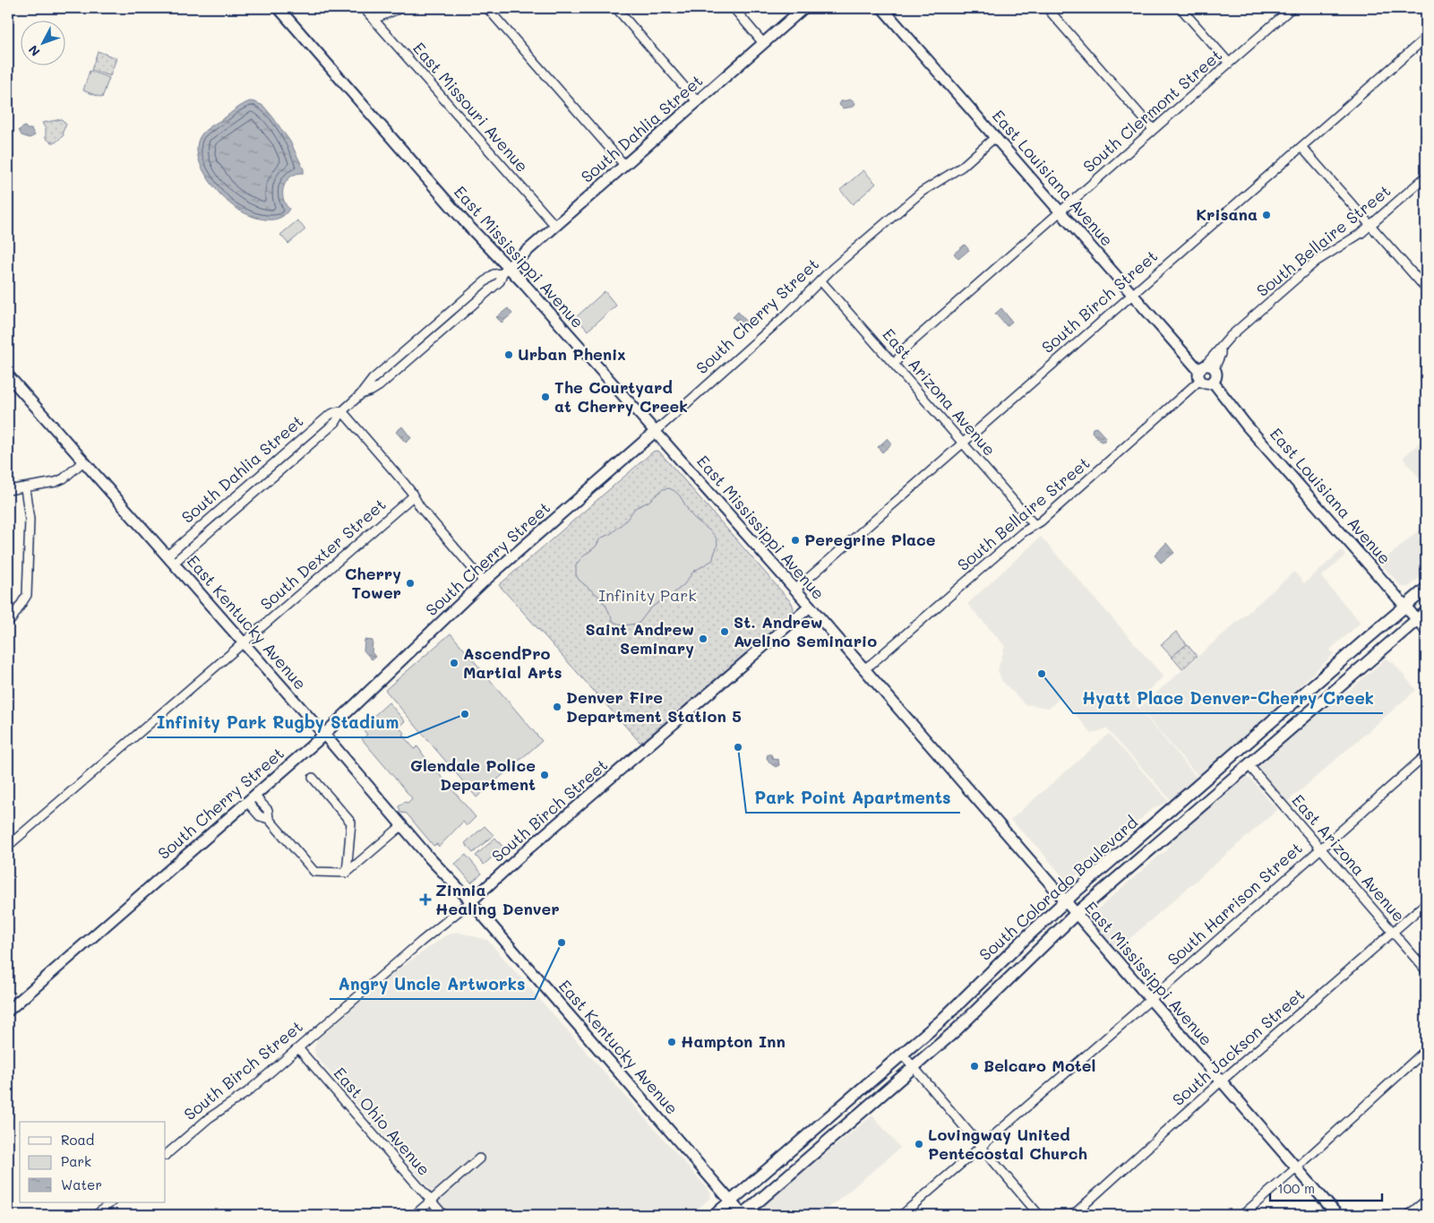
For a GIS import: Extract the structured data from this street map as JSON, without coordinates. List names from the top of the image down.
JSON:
{
  "streets": {
    "main road": ["South Colorado Boulevard"],
    "street": [
      "East Missouri Avenue",
      "South Clermont Street",
      "South Dahlia Street",
      "East Louisiana Avenue",
      "South Bellaire Street",
      "East Mississippi Avenue",
      "South Birch Street",
      "South Cherry Street",
      "East Arizona Avenue",
      "South Dexter Street",
      "East Kentucky Avenue",
      "South Harrison Street",
      "South Jackson Street",
      "East Ohio Avenue"
    ]
  },
  "crossings": [
    ["East Missouri Avenue", "South Dahlia Street"],
    ["South Clermont Street", "East Louisiana Avenue"],
    ["South Clermont Street", "East Arizona Avenue"],
    ["South Dahlia Street", "East Mississippi Avenue"],
    ["South Dahlia Street", "East Kentucky Avenue"],
    ["East Louisiana Avenue", "South Bellaire Street"],
    ["East Louisiana Avenue", "South Birch Street"],
    ["East Louisiana Avenue", "South Cherry Street"],
    ["East Louisiana Avenue", "South Colorado Boulevard"],
    ["South Bellaire Street", "East Mississippi Avenue"],
    ["South Bellaire Street", "East Arizona Avenue"],
    ["East Mississippi Avenue", "South Birch Street"],
    ["East Mississippi Avenue", "South Cherry Street"],
    ["East Mississippi Avenue", "South Colorado Boulevard"],
    ["East Mississippi Avenue", "South Harrison Street"],
    ["East Mississippi Avenue", "South Jackson Street"],
    ["South Birch Street", "East Arizona Avenue"],
    ["South Birch Street", "East Kentucky Avenue"],
    ["South Birch Street", "East Ohio Avenue"],
    ["South Cherry Street", "East Arizona Avenue"],
    ["South Cherry Street", "East Kentucky Avenue"],
    ["East Arizona Avenue", "South Colorado Boulevard"],
    ["East Arizona Avenue", "South Harrison Street"],
    ["East Arizona Avenue", "South Jackson Street"],
    ["South Dexter Street", "East Kentucky Avenue"],
    ["East Kentucky Avenue", "South Colorado Boulevard"]
  ],
  "parks": ["Infinity Park"],
  "places": {
    "other": [
      "Krisana",
      "Urban Phenix",
      "The Courtyard at Cherry Creek",
      "Peregrine Place",
      "Cherry Tower",
      "St. Andrew Avelino Seminario",
      "Saint Andrew Seminary",
      "AscendPro Martial Arts",
      "Hyatt Place Denver-Cherry Creek",
      "Denver Fire Department Station 5",
      "Infinity Park Rugby Stadium",
      "Park Point Apartments",
      "Glendale Police Department",
      "Angry Uncle Artworks",
      "Hampton Inn",
      "Belcaro Motel",
      "Lovingway United Pentecostal Church"
    ],
    "health": ["Zinnia Healing Denver"]
  },
  "legend": ["Road", "Park", "Water"],
  "scale_bar": "100 m",
  "north": "bottom left"
}
